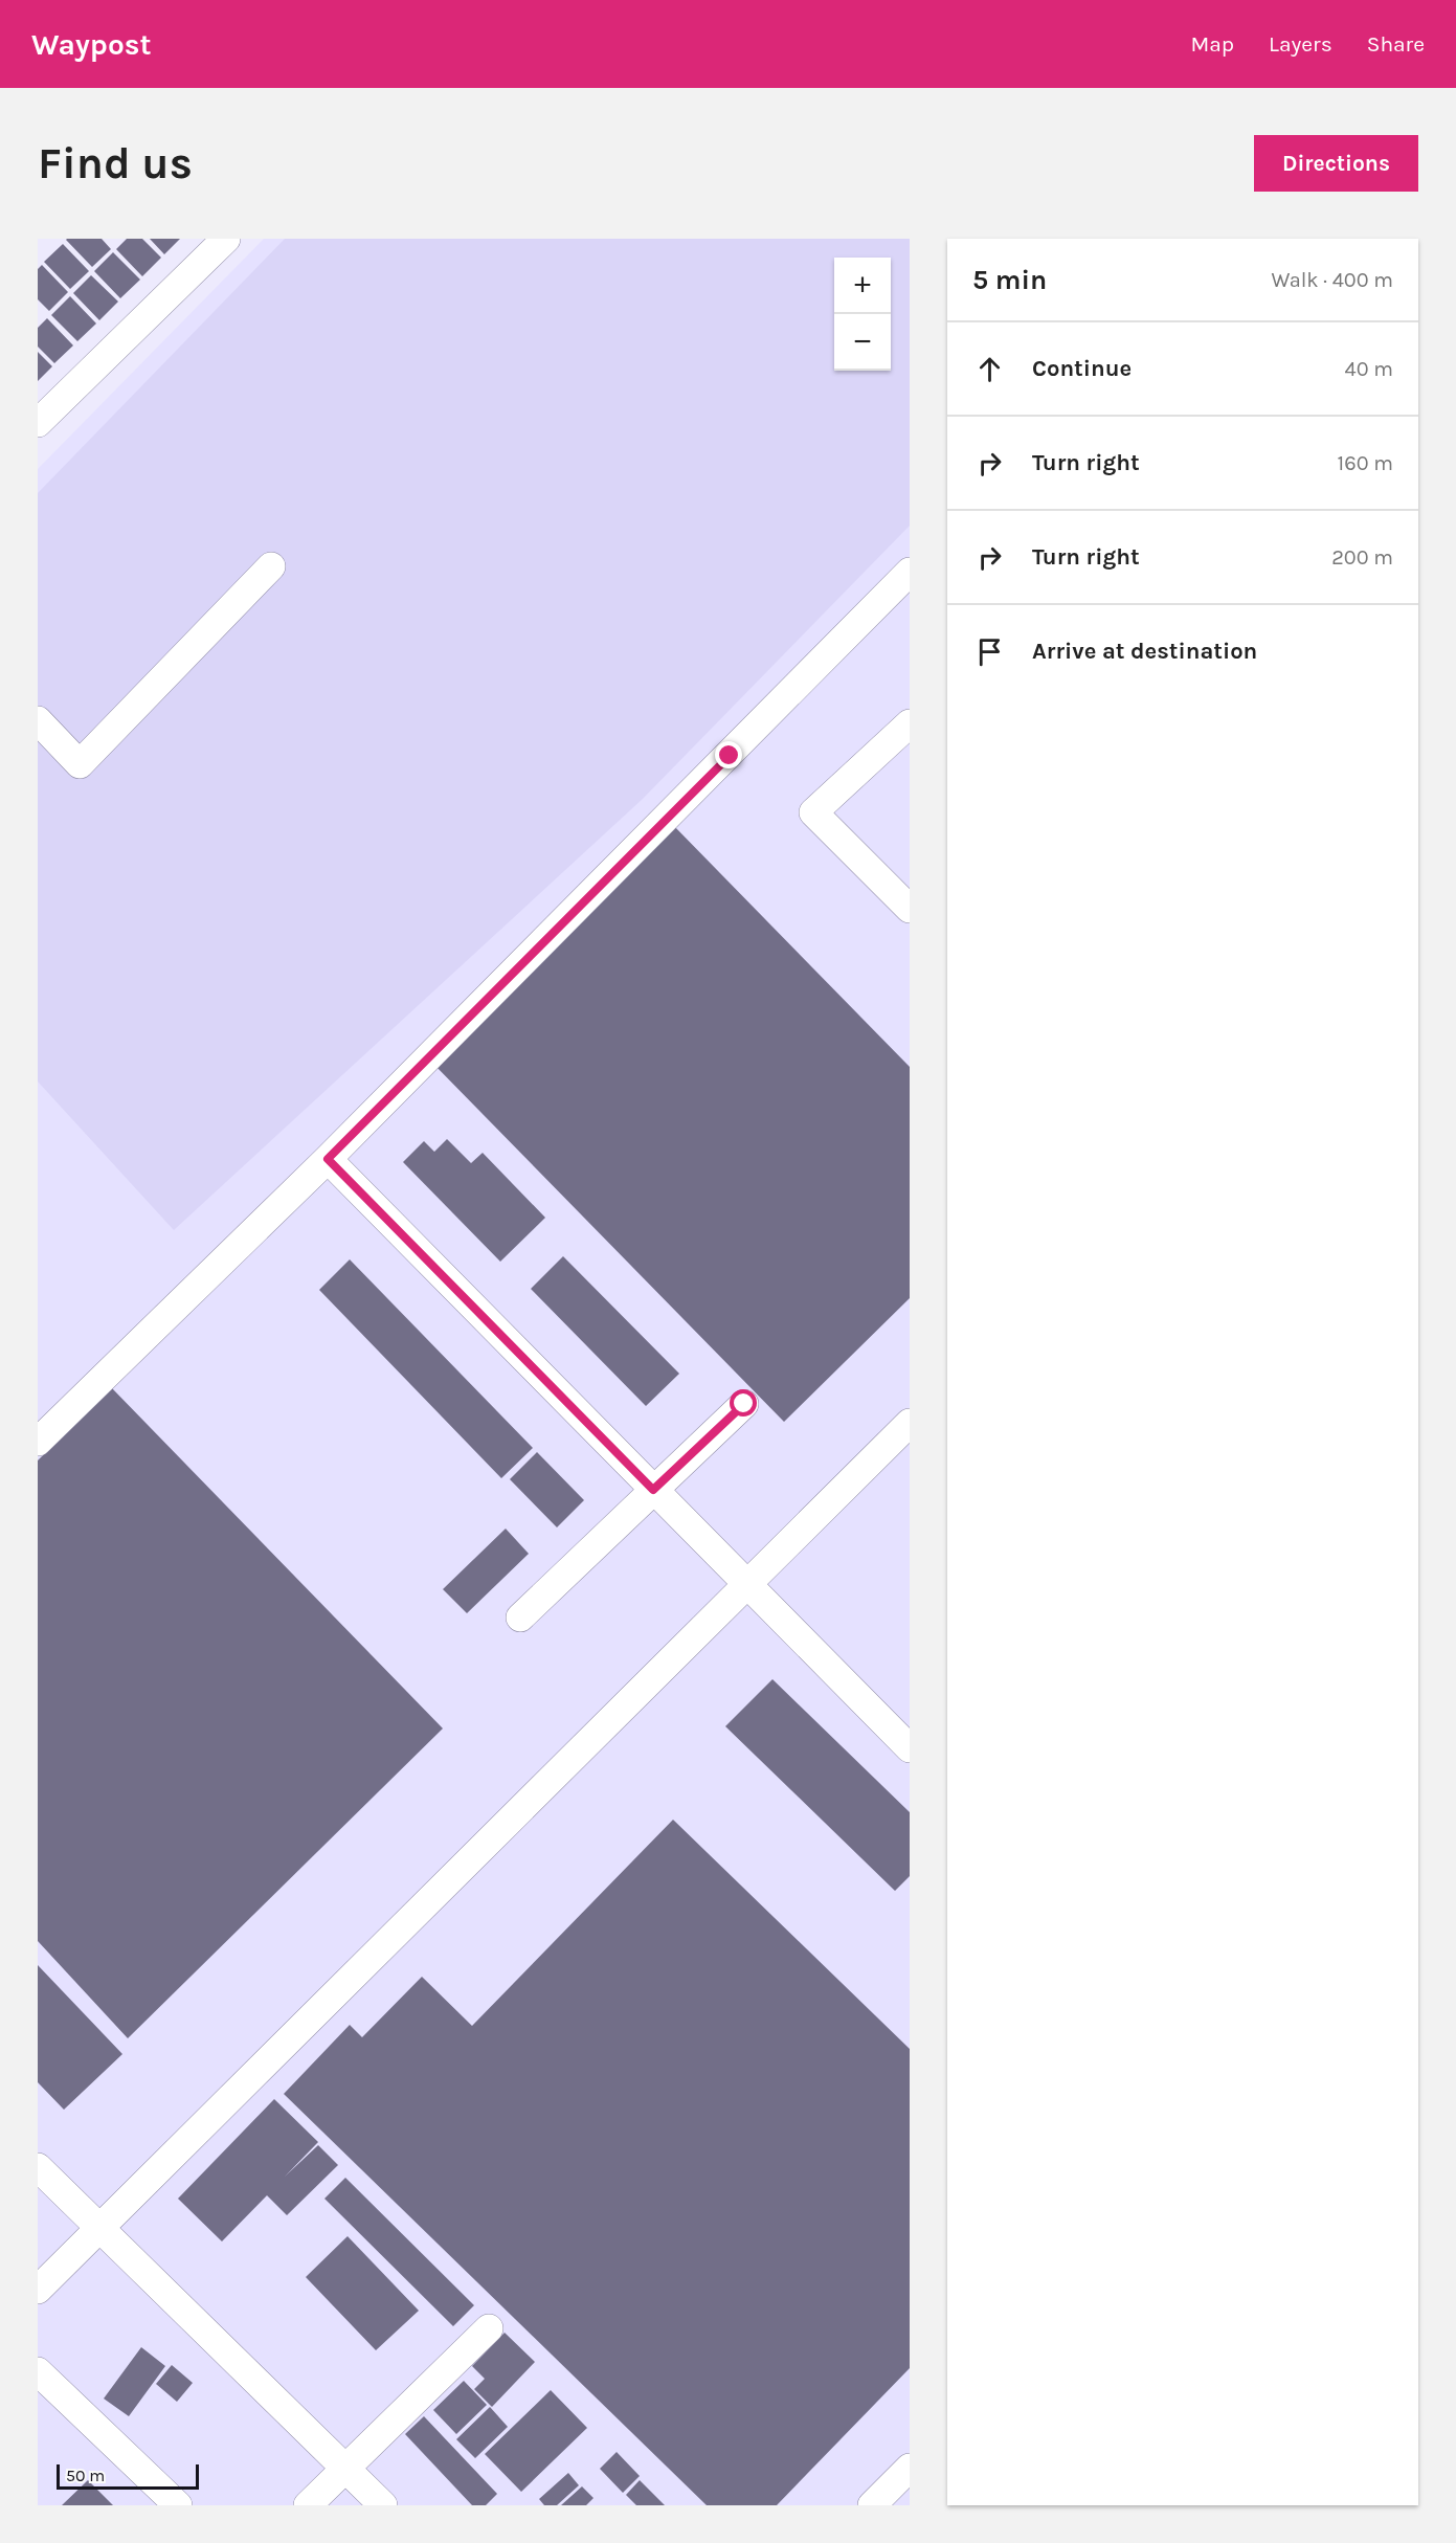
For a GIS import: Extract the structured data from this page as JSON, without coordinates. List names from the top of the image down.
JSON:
{
  "scale_bar": "50 m",
  "page": {
    "header": "Waypost",
    "nav": ["Map", "Layers", "Share"],
    "buttons": "Directions",
    "title": "Find us",
    "heading": ["5 min", "Walk · 400 m"],
    "map_buttons": ["+", "−"],
    "list": [
      ["Continue", "40 m"],
      ["Turn right", "160 m"],
      ["Turn right", "200 m"],
      "Arrive at destination"
    ],
    "scale": "50 m"
  }
}
